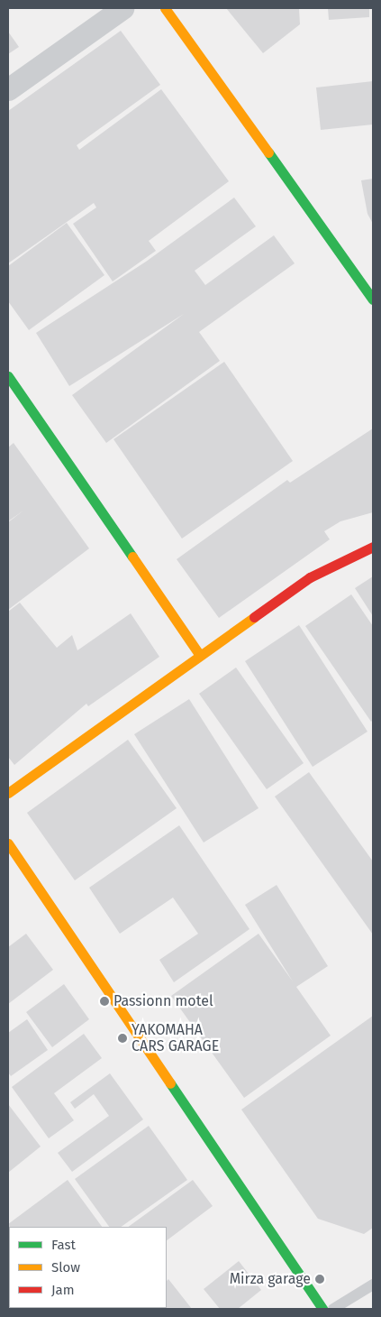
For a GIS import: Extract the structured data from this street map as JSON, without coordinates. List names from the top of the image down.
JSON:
{
  "places": ["Passionn motel", "YAKOMAHA CARS GARAGE", "Mirza garage"],
  "legend": ["Fast", "Slow", "Jam"]
}
